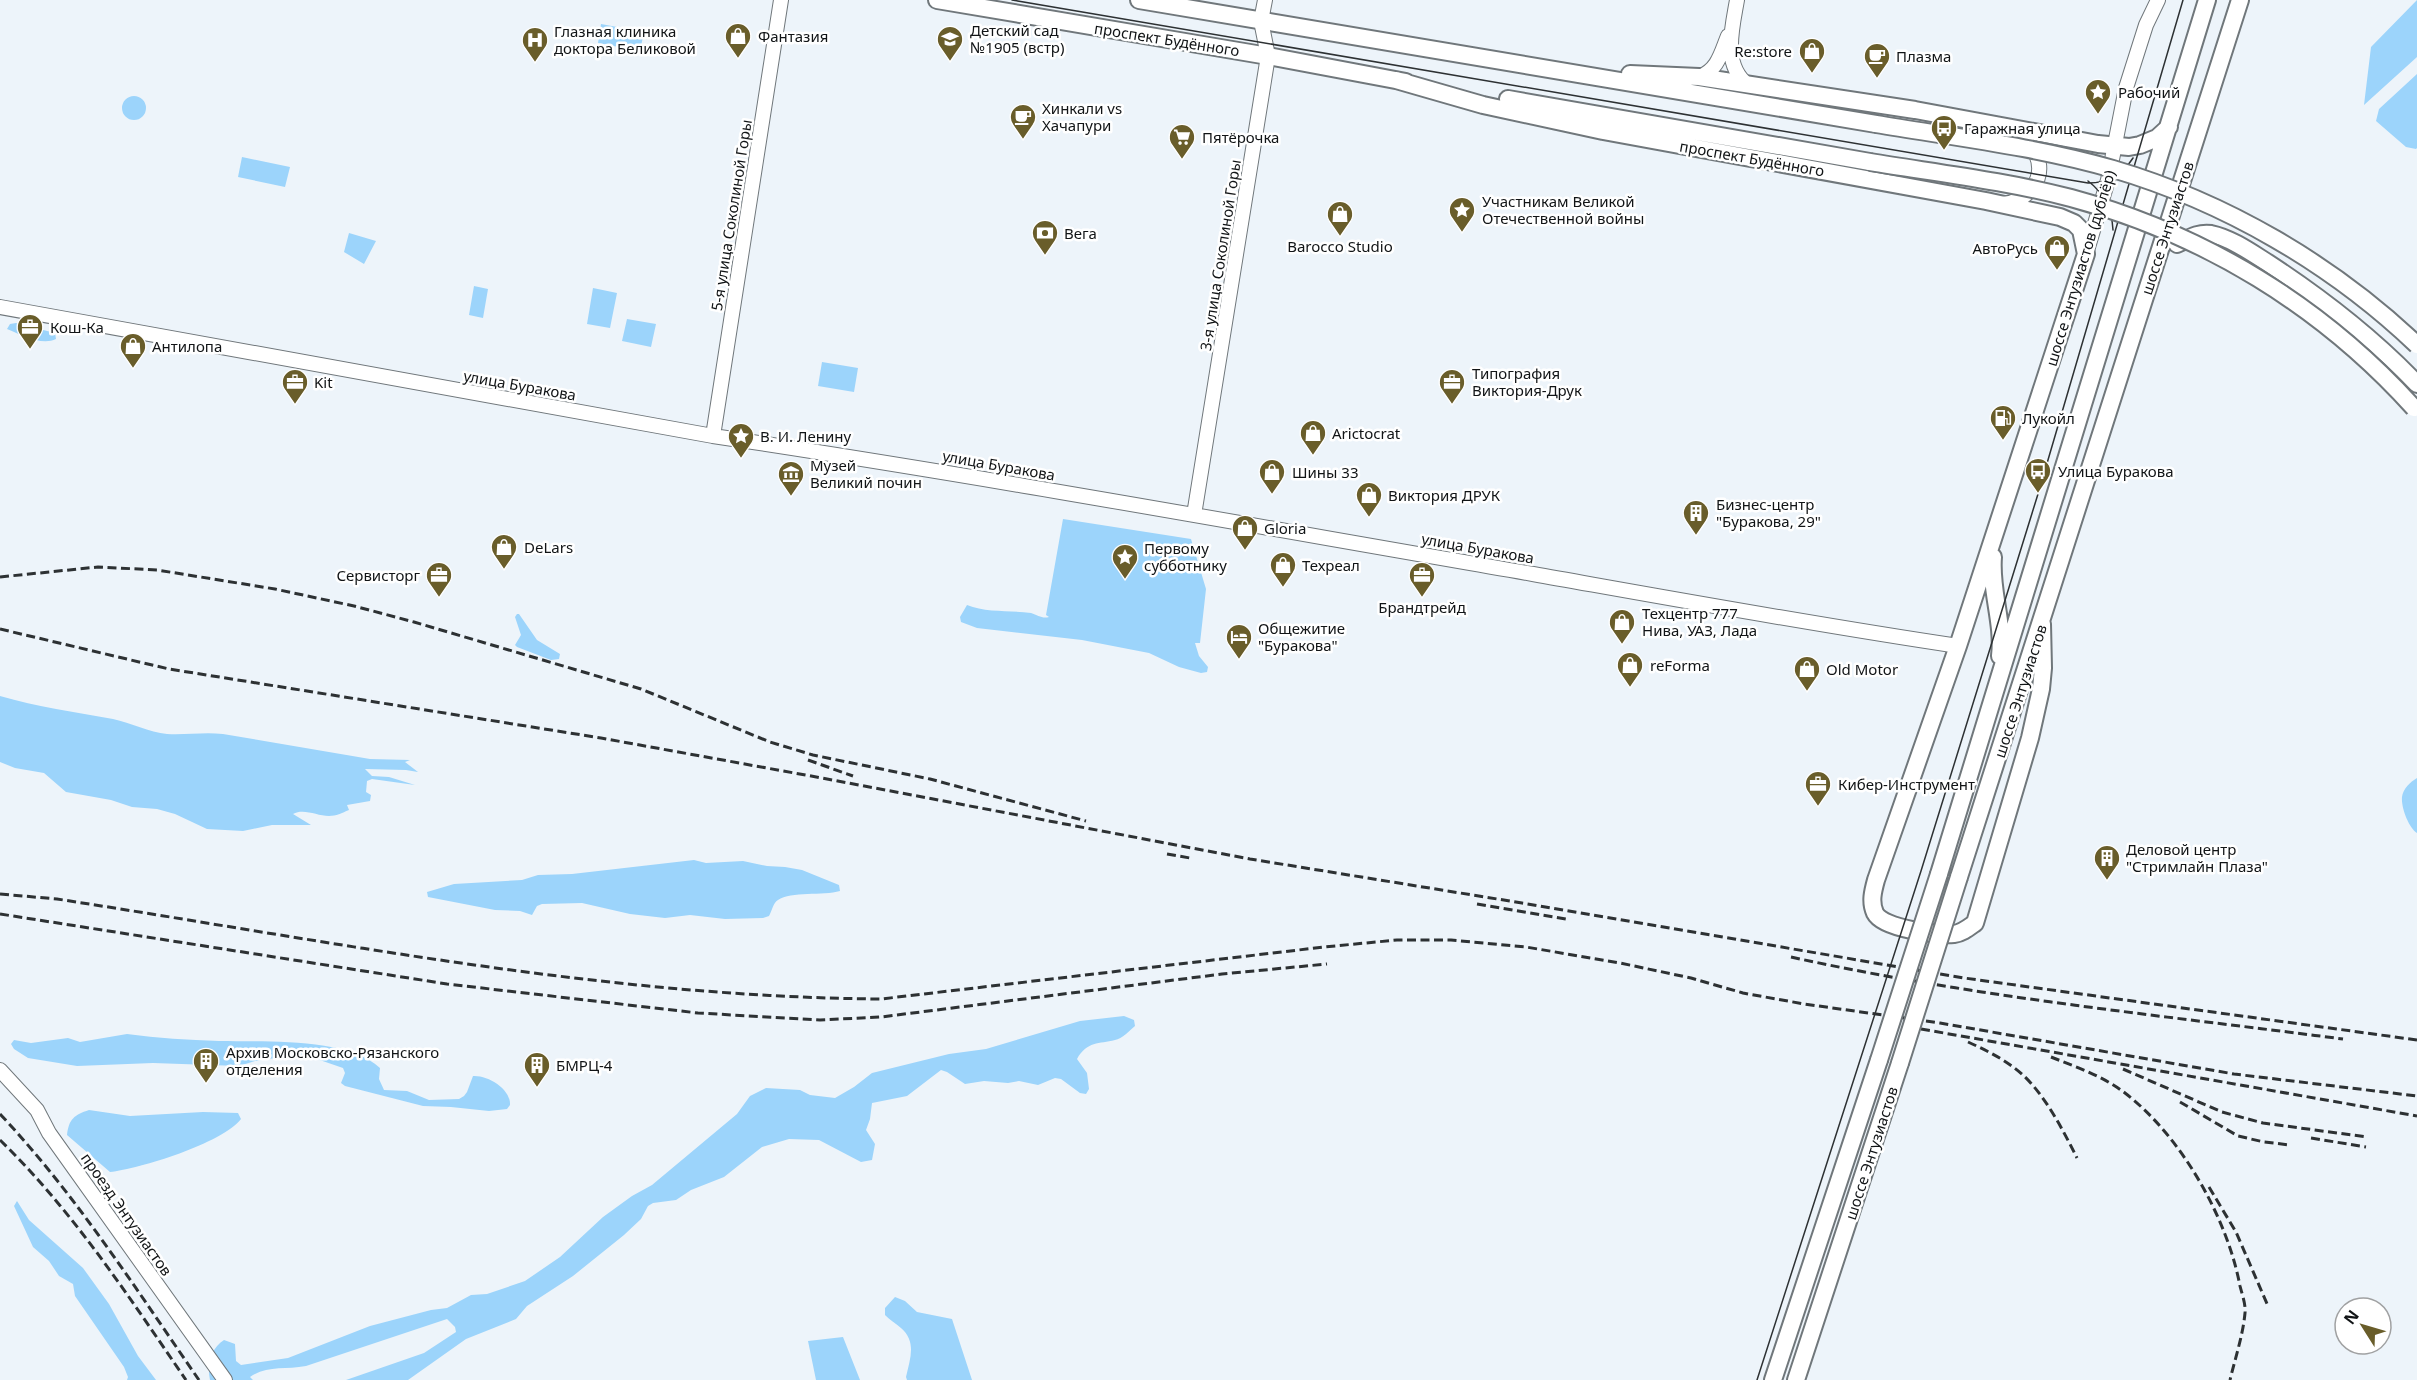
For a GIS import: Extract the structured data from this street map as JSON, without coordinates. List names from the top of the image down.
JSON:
{
  "streets": {
    "main road": ["проспект Будённого", "шоссе Энтузиастов", "шоссе Энтузиастов (дублёр)"],
    "street": [
      "5-я улица Соколиной Горы",
      "3-я улица Соколиной Горы",
      "улица Буракова",
      "проезд Энтузиастов"
    ]
  },
  "crossings": [
    ["проспект Будённого", "3-я улица Соколиной Горы"],
    ["проспект Будённого", "шоссе Энтузиастов (дублёр)"],
    ["5-я улица Соколиной Горы", "улица Буракова"],
    ["3-я улица Соколиной Горы", "улица Буракова"]
  ],
  "places": {
    "shop": [
      "Фантазия",
      "Re:store",
      "Barocco Studio",
      "АвтоРусь",
      "Антилопа",
      "Arictocrat",
      "Шины 33",
      "Виктория ДРУК",
      "Gloria",
      "DeLars",
      "Техреал",
      "Техцентр 777 Нива, УАЗ, Лада",
      "reForma",
      "Old Motor"
    ],
    "school or university": ["Детский сад №1905 (встр)"],
    "hospital": ["Глазная клиника доктора Беликовой"],
    "cafe": ["Плазма", "Хинкали vs Хачапури"],
    "place": [
      "Рабочий",
      "Участникам Великой Отечественной войны",
      "В. И. Ленину",
      "Первому субботнику"
    ],
    "bus stop": ["Гаражная улица", "Улица Буракова"],
    "supermarket": ["Пятёрочка"],
    "bank": ["Вега"],
    "office": [
      "Кош-Ка",
      "Kit",
      "Типография Виктория-Друк",
      "Сервисторг",
      "Брандтрейд",
      "Кибер-Инструмент"
    ],
    "fuel station": ["Лукойл"],
    "museum": ["Музей Великий почин"],
    "building": [
      "Бизнес-центр \"Буракова, 29\"",
      "Деловой центр \"Стримлайн Плаза\"",
      "Архив Московско-Рязанского отделения",
      "БМРЦ-4"
    ],
    "hotel": ["Общежитие \"Буракова\""]
  },
  "north": "top left"
}
